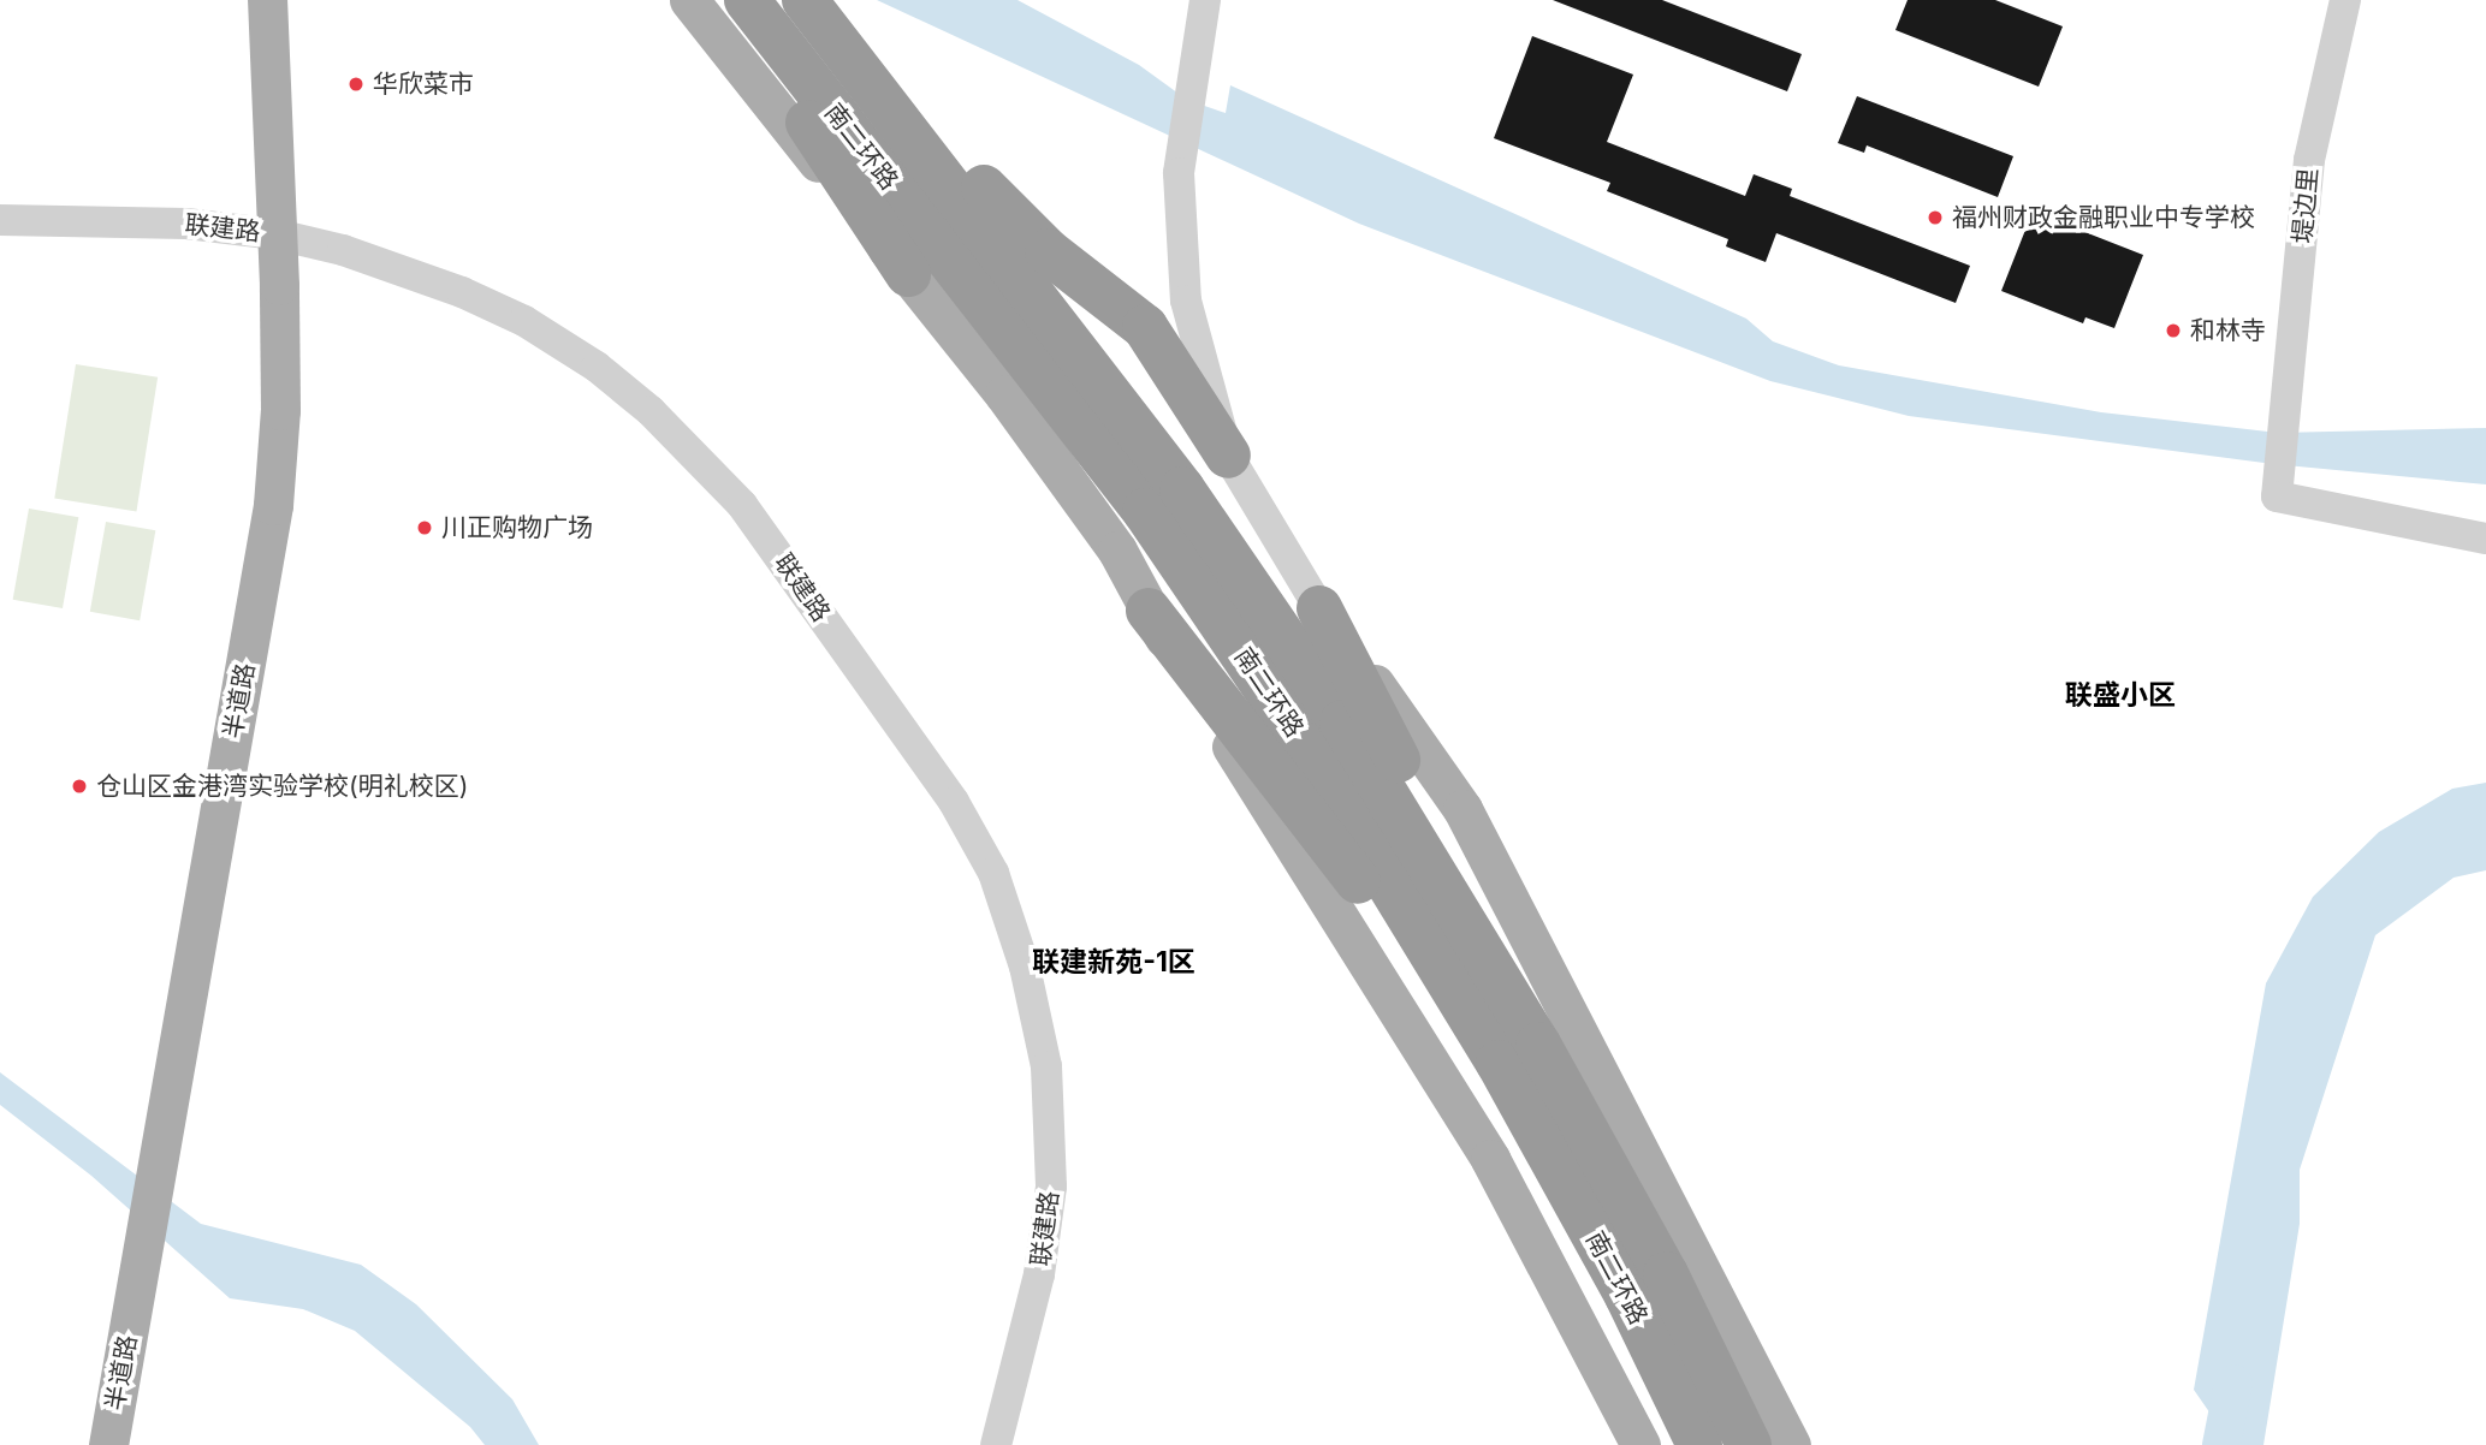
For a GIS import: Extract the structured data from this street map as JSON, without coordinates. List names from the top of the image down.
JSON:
{
  "streets": {
    "highway": ["南二环路"],
    "main road": ["半道路"],
    "street": ["堤边里", "联建路"]
  },
  "crossings": [
    ["联建路", "半道路"]
  ],
  "districts": ["联盛小区", "联建新苑-1区"],
  "places": [
    "华欣菜市",
    "福州财政金融职业中专学校",
    "和林寺",
    "川正购物广场",
    "仓山区金港湾实验学校(明礼校区)"
  ]
}
